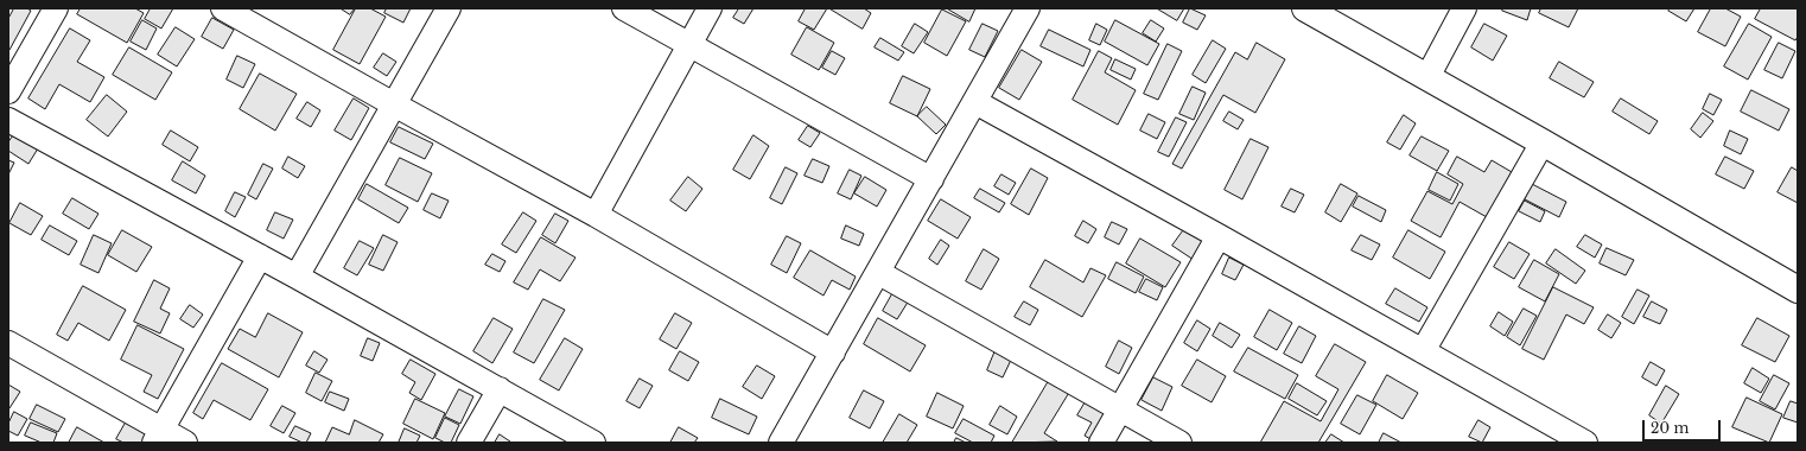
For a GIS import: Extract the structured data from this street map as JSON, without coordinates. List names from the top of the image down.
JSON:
{
  "scale_bar": "20 m"
}
